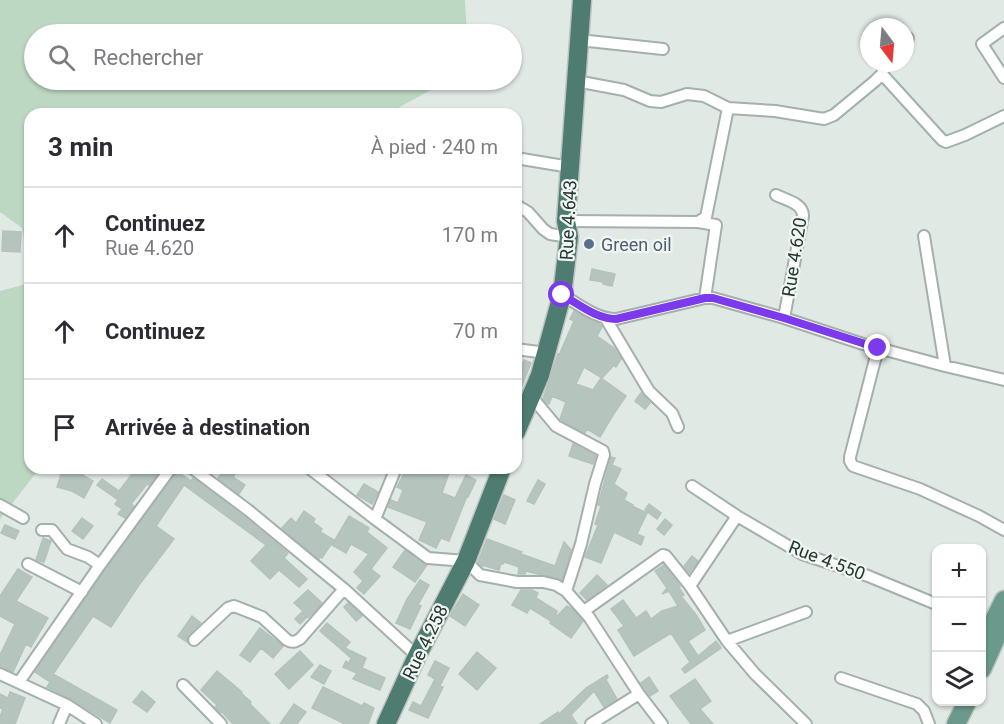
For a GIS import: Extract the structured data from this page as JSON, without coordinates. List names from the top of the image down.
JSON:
{
  "streets": {
    "highway": ["Rue 4.643", "Rue 4.258"],
    "street": ["Rue 4.620", "Rue 4.550"]
  },
  "places": ["Green oil"],
  "north": "bottom",
  "page": {
    "search": "Rechercher",
    "heading": ["3 min", "À pied · 240 m"],
    "list": [
      ["Continuez", "Rue 4.620", "170 m"],
      ["Continuez", "70 m"],
      "Arrivée à destination"
    ],
    "map_buttons": ["+", "−"]
  }
}
